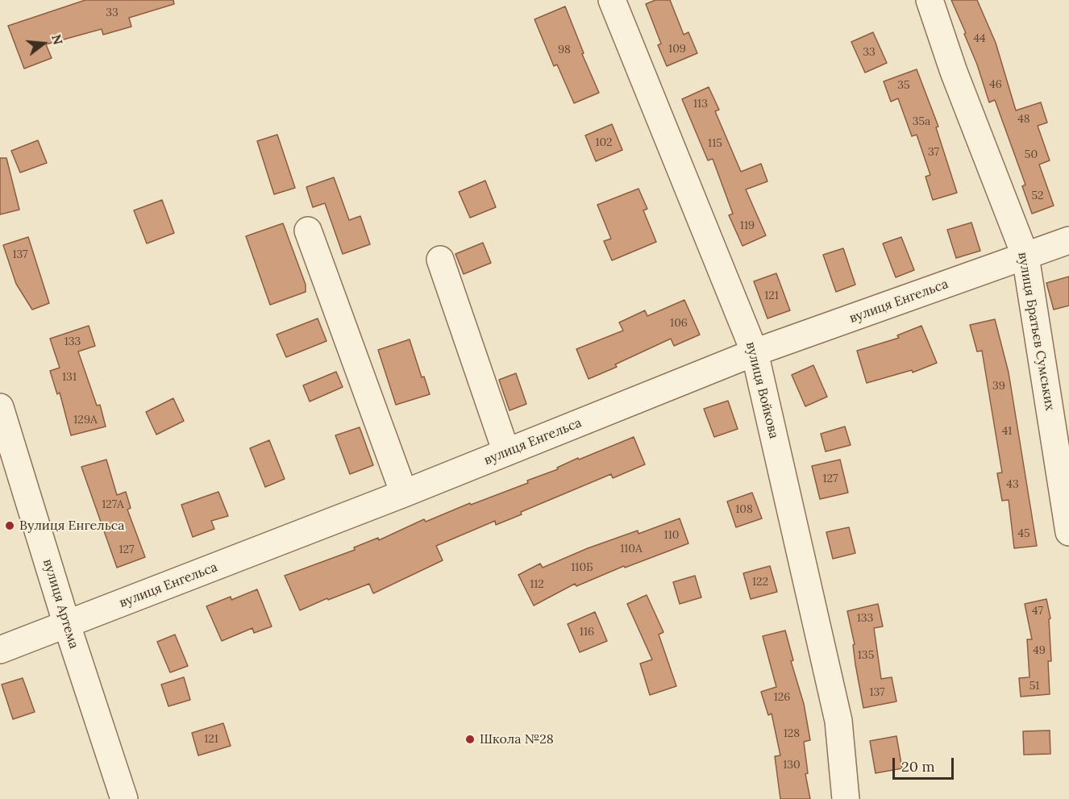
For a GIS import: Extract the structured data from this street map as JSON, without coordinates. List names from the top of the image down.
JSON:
{
  "streets": {
    "street": [
      "вулиця Енгельса",
      "вулиця Братьєв Сумських",
      "вулиця Войкова",
      "вулиця Артема"
    ]
  },
  "crossings": [
    ["вулиця Енгельса", "вулиця Братьєв Сумських"],
    ["вулиця Енгельса", "вулиця Войкова"],
    ["вулиця Енгельса", "вулиця Артема"]
  ],
  "places": ["Вулиця Енгельса", "Школа №28"],
  "house_numbers": [
    "33",
    "44",
    "109",
    "98",
    "33",
    "46",
    "35",
    "113",
    "48",
    "35а",
    "102",
    "115",
    "37",
    "50",
    "52",
    "119",
    "137",
    "121",
    "106",
    "133",
    "131",
    "39",
    "129А",
    "41",
    "127",
    "43",
    "127А",
    "108",
    "45",
    "110",
    "110А",
    "127",
    "110Б",
    "122",
    "112",
    "47",
    "133",
    "116",
    "49",
    "135",
    "51",
    "137",
    "126",
    "128",
    "121",
    "130"
  ],
  "scale_bar": "20 m",
  "north": "right"
}
